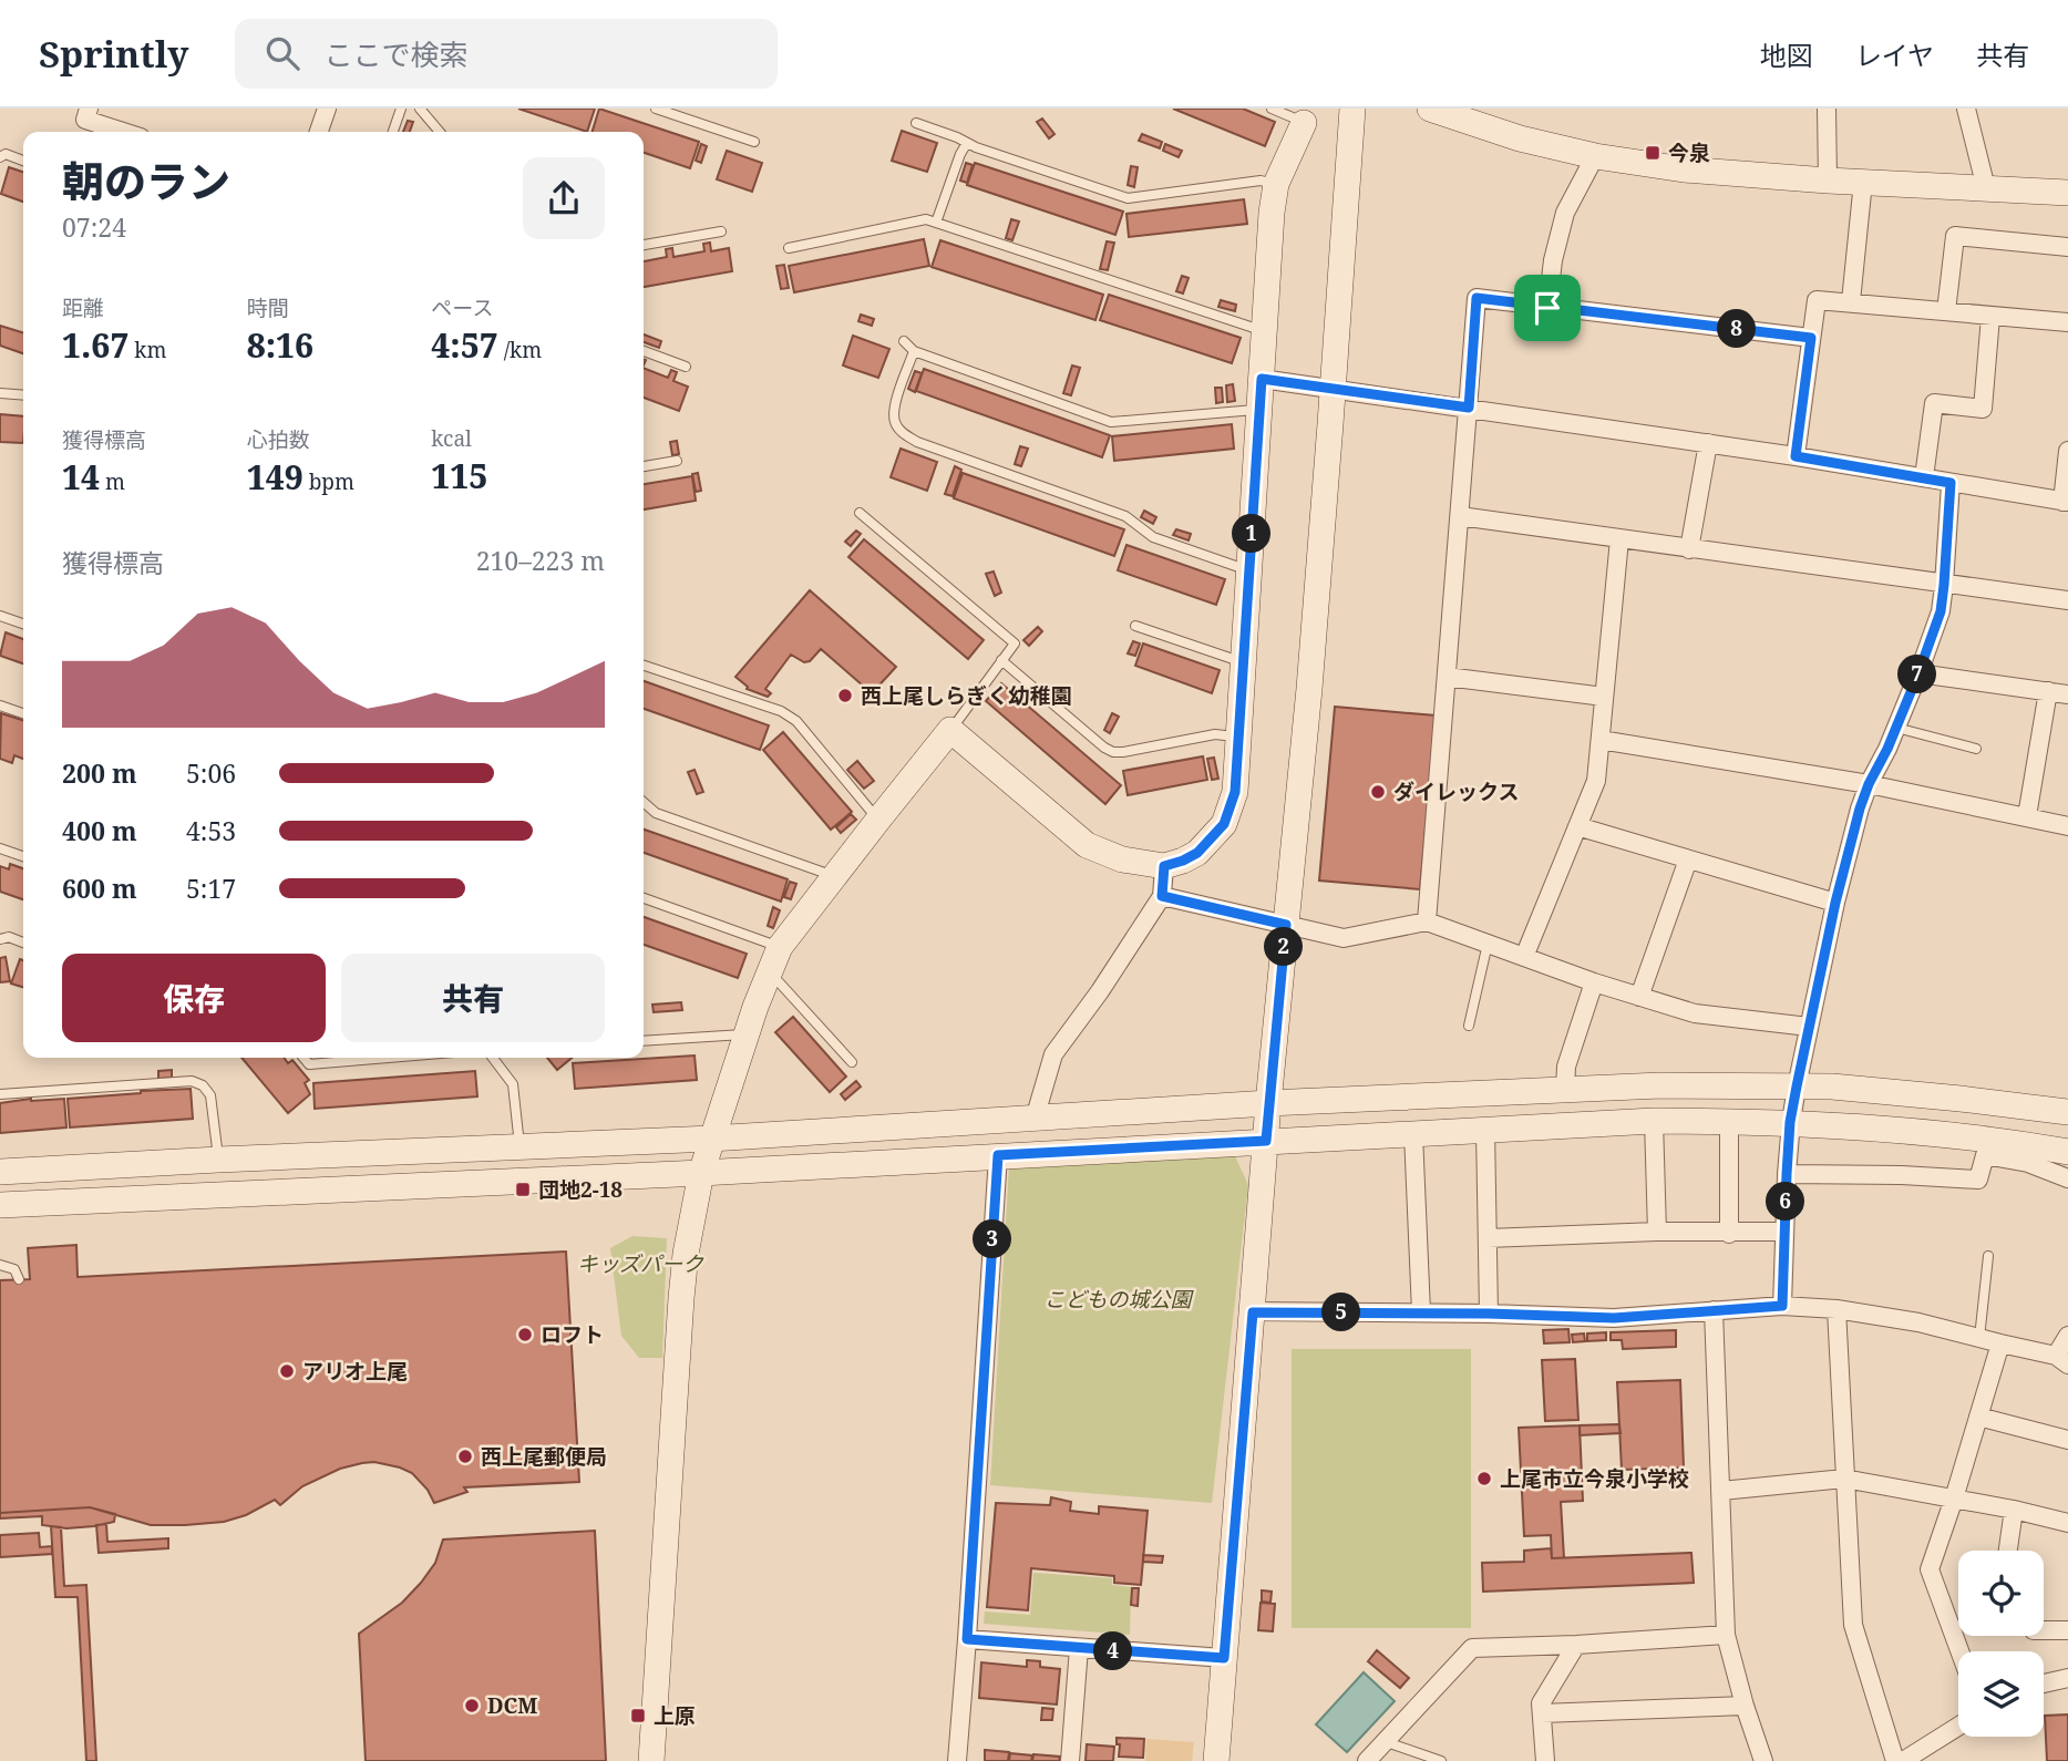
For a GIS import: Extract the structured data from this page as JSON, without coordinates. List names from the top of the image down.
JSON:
{
  "parks": ["キッズパーク", "こどもの城公園"],
  "places": {
    "transit": ["今泉", "団地2-18", "上原"],
    "other": [
      "西上尾しらぎく幼稚園",
      "ダイレックス",
      "ロフト",
      "アリオ上尾",
      "西上尾郵便局",
      "上尾市立今泉小学校",
      "DCM"
    ]
  },
  "page": {
    "header": "Sprintly",
    "search": "ここで検索",
    "nav": ["地図", "レイヤ", "共有"],
    "heading": ["朝のラン", "07:24"],
    "stats": [
      ["距離", "1.67 km"],
      ["時間", "8:16"],
      ["ペース", "4:57 /km"],
      ["獲得標高", "14 m"],
      ["心拍数", "149 bpm"],
      ["kcal", "115"]
    ],
    "pins": [
      "8",
      "1",
      "7",
      "2",
      "6",
      "3",
      "5",
      "4"
    ],
    "chart": ["獲得標高", "210–223 m"],
    "list": [
      {
        "name": "200 m",
        "note": "5:06"
      },
      {
        "name": "400 m",
        "note": "4:53"
      },
      {
        "name": "600 m",
        "note": "5:17"
      }
    ],
    "buttons": ["保存", "共有"]
  }
}
